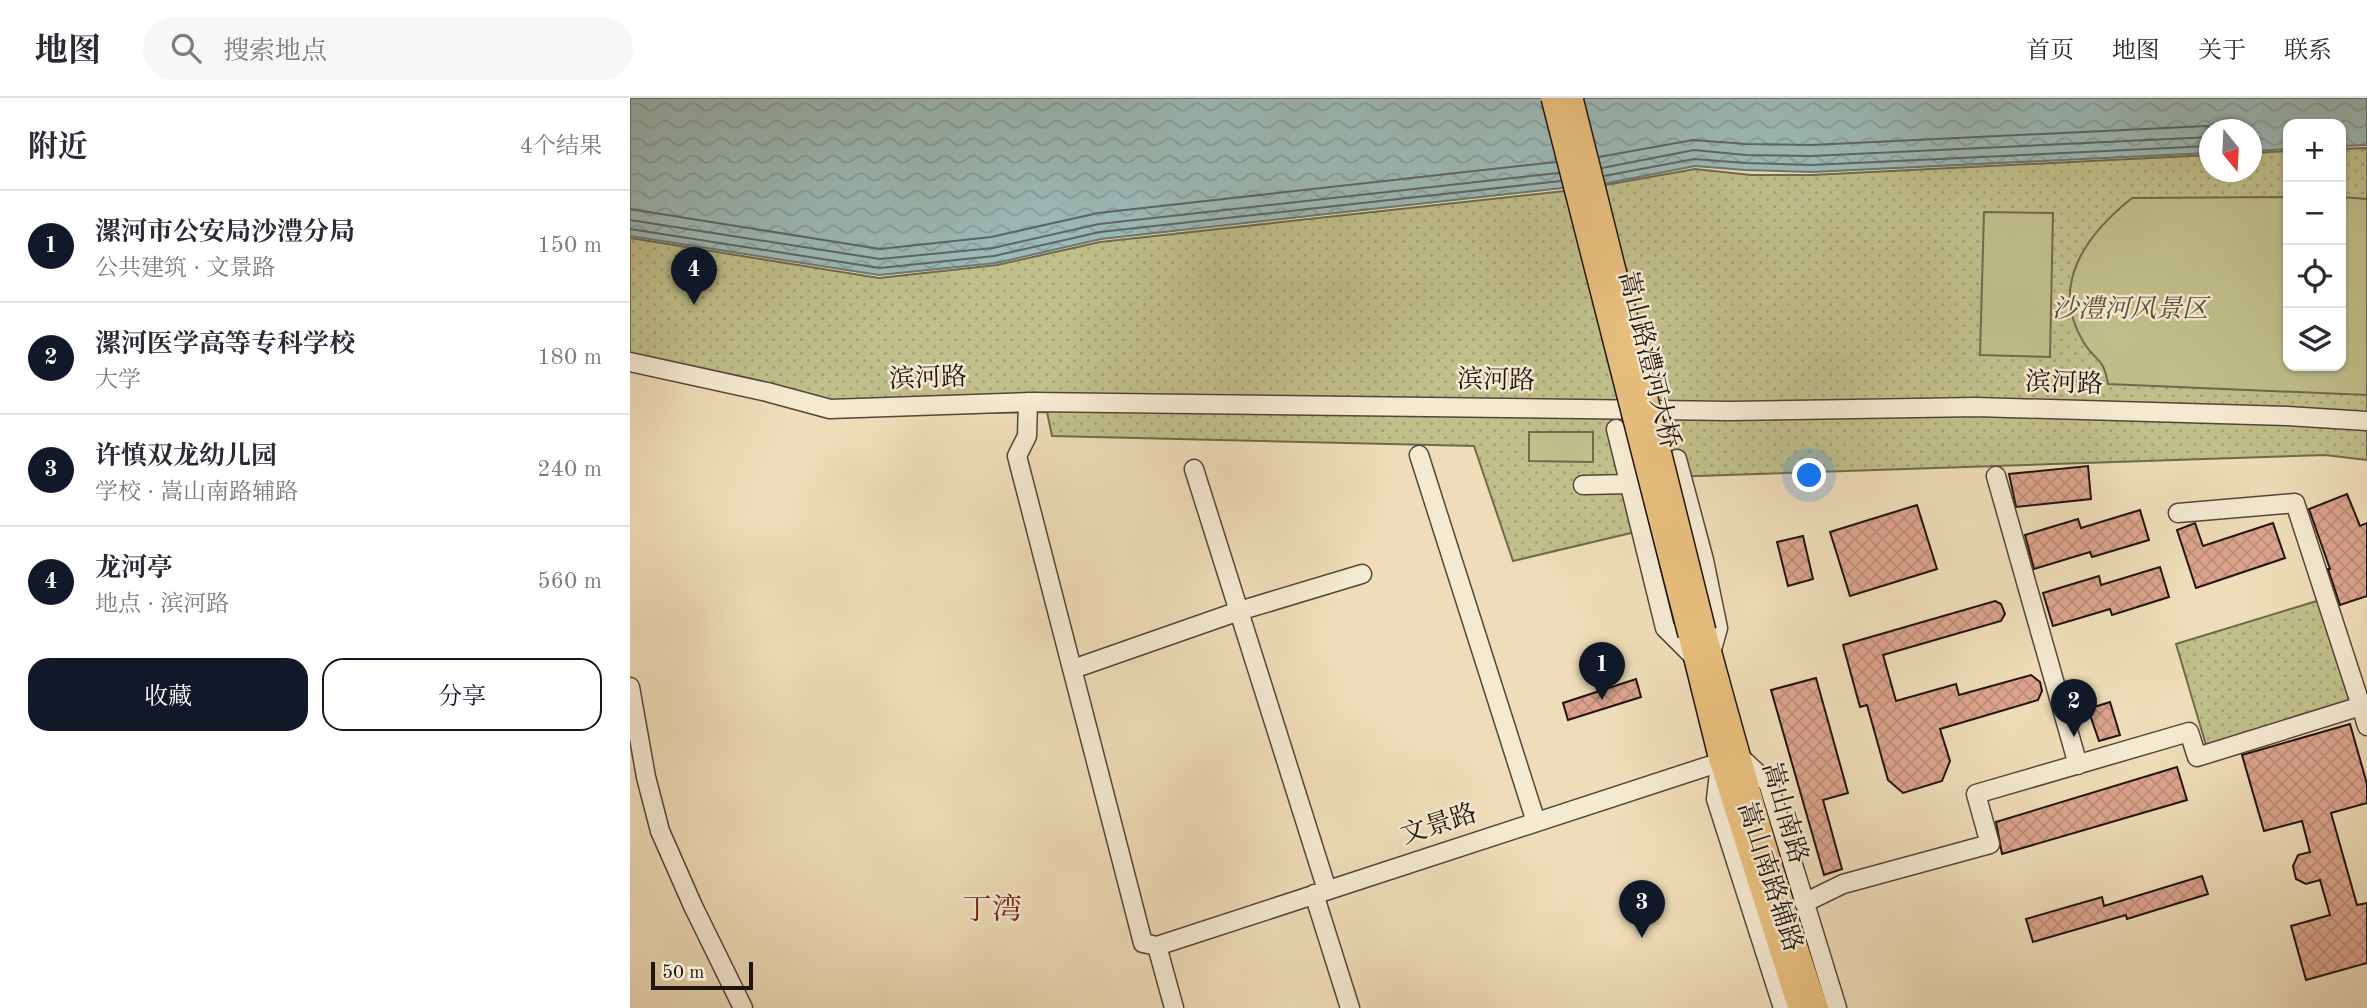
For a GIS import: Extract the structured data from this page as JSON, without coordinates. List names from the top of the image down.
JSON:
{
  "streets": {
    "main road": ["嵩山路澧河大桥", "嵩山南路"],
    "street": ["滨河路", "文景路", "嵩山南路辅路"]
  },
  "crossings": [
    ["嵩山路澧河大桥", "嵩山南路"],
    ["嵩山南路", "文景路"],
    ["嵩山南路", "嵩山南路辅路"],
    ["文景路", "嵩山南路辅路"]
  ],
  "districts": ["丁湾"],
  "parks": ["沙澧河风景区"],
  "scale_bar": "50 m",
  "north": "bottom",
  "page": {
    "header": "地图",
    "search": "搜索地点",
    "nav": [
      "首页",
      "地图",
      "关于",
      "联系"
    ],
    "heading": ["附近", "4个结果"],
    "map_buttons": ["+", "−"],
    "list": [
      {
        "mark": "1",
        "name": "漯河市公安局沙澧分局",
        "note": "公共建筑 · 文景路",
        "value": "150 m"
      },
      {
        "mark": "2",
        "name": "漯河医学高等专科学校",
        "note": "大学",
        "value": "180 m"
      },
      {
        "mark": "3",
        "name": "许慎双龙幼儿园",
        "note": "学校 · 嵩山南路辅路",
        "value": "240 m"
      },
      {
        "mark": "4",
        "name": "龙河亭",
        "note": "地点 · 滨河路",
        "value": "560 m"
      }
    ],
    "pins": [
      "4",
      "1",
      "2",
      "3"
    ],
    "buttons": ["收藏", "分享"],
    "scale": "50 m"
  }
}
